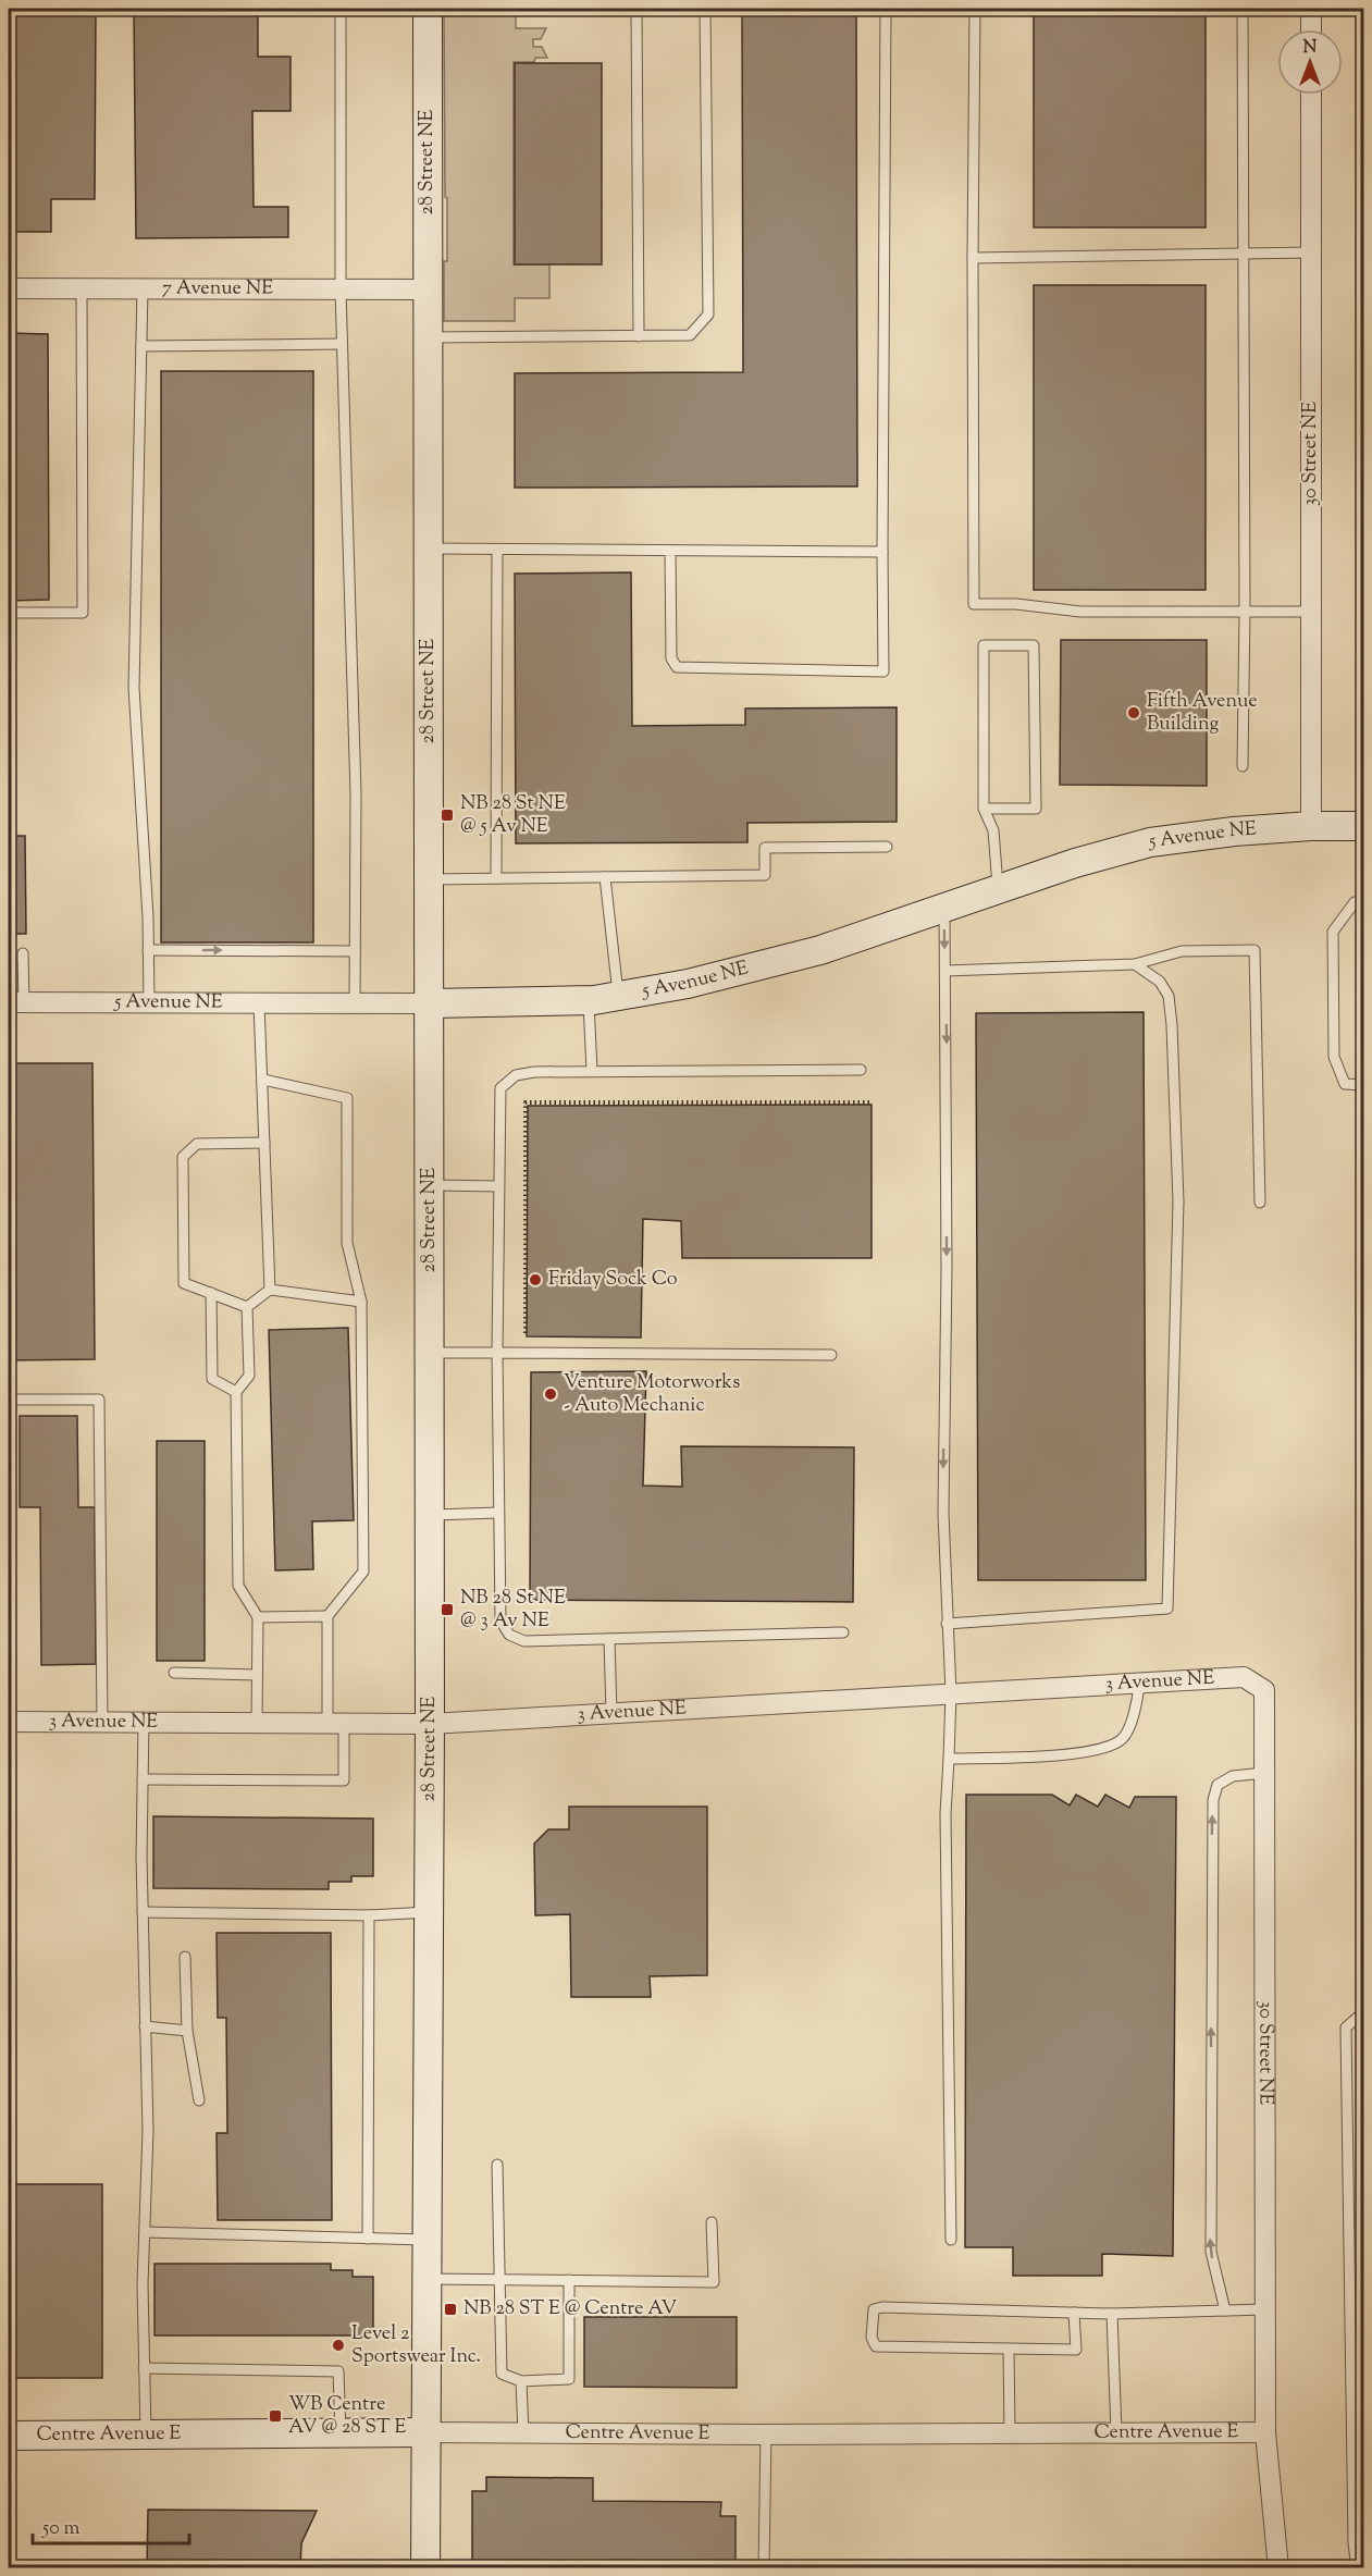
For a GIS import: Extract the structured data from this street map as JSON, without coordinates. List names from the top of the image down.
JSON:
{
  "streets": {
    "street": [
      "28 Street NE",
      "7 Avenue NE",
      "30 Street NE",
      "5 Avenue NE",
      "3 Avenue NE",
      "Centre Avenue E"
    ]
  },
  "crossings": [
    ["28 Street NE", "7 Avenue NE"],
    ["28 Street NE", "5 Avenue NE"],
    ["28 Street NE", "3 Avenue NE"],
    ["28 Street NE", "Centre Avenue E"],
    ["30 Street NE", "5 Avenue NE"],
    ["30 Street NE", "3 Avenue NE"],
    ["30 Street NE", "Centre Avenue E"]
  ],
  "places": {
    "other": [
      "Fifth Avenue Building",
      "Friday Sock Co",
      "Venture Motorworks - Auto Mechanic",
      "Level 2 Sportswear Inc."
    ],
    "transit": [
      "NB 28 St NE @ 5 Av NE",
      "NB 28 St NE @ 3 Av NE",
      "NB 28 ST E @ Centre AV",
      "WB Centre AV @ 28 ST E"
    ]
  },
  "scale_bar": "50 m",
  "north": "top"
}
